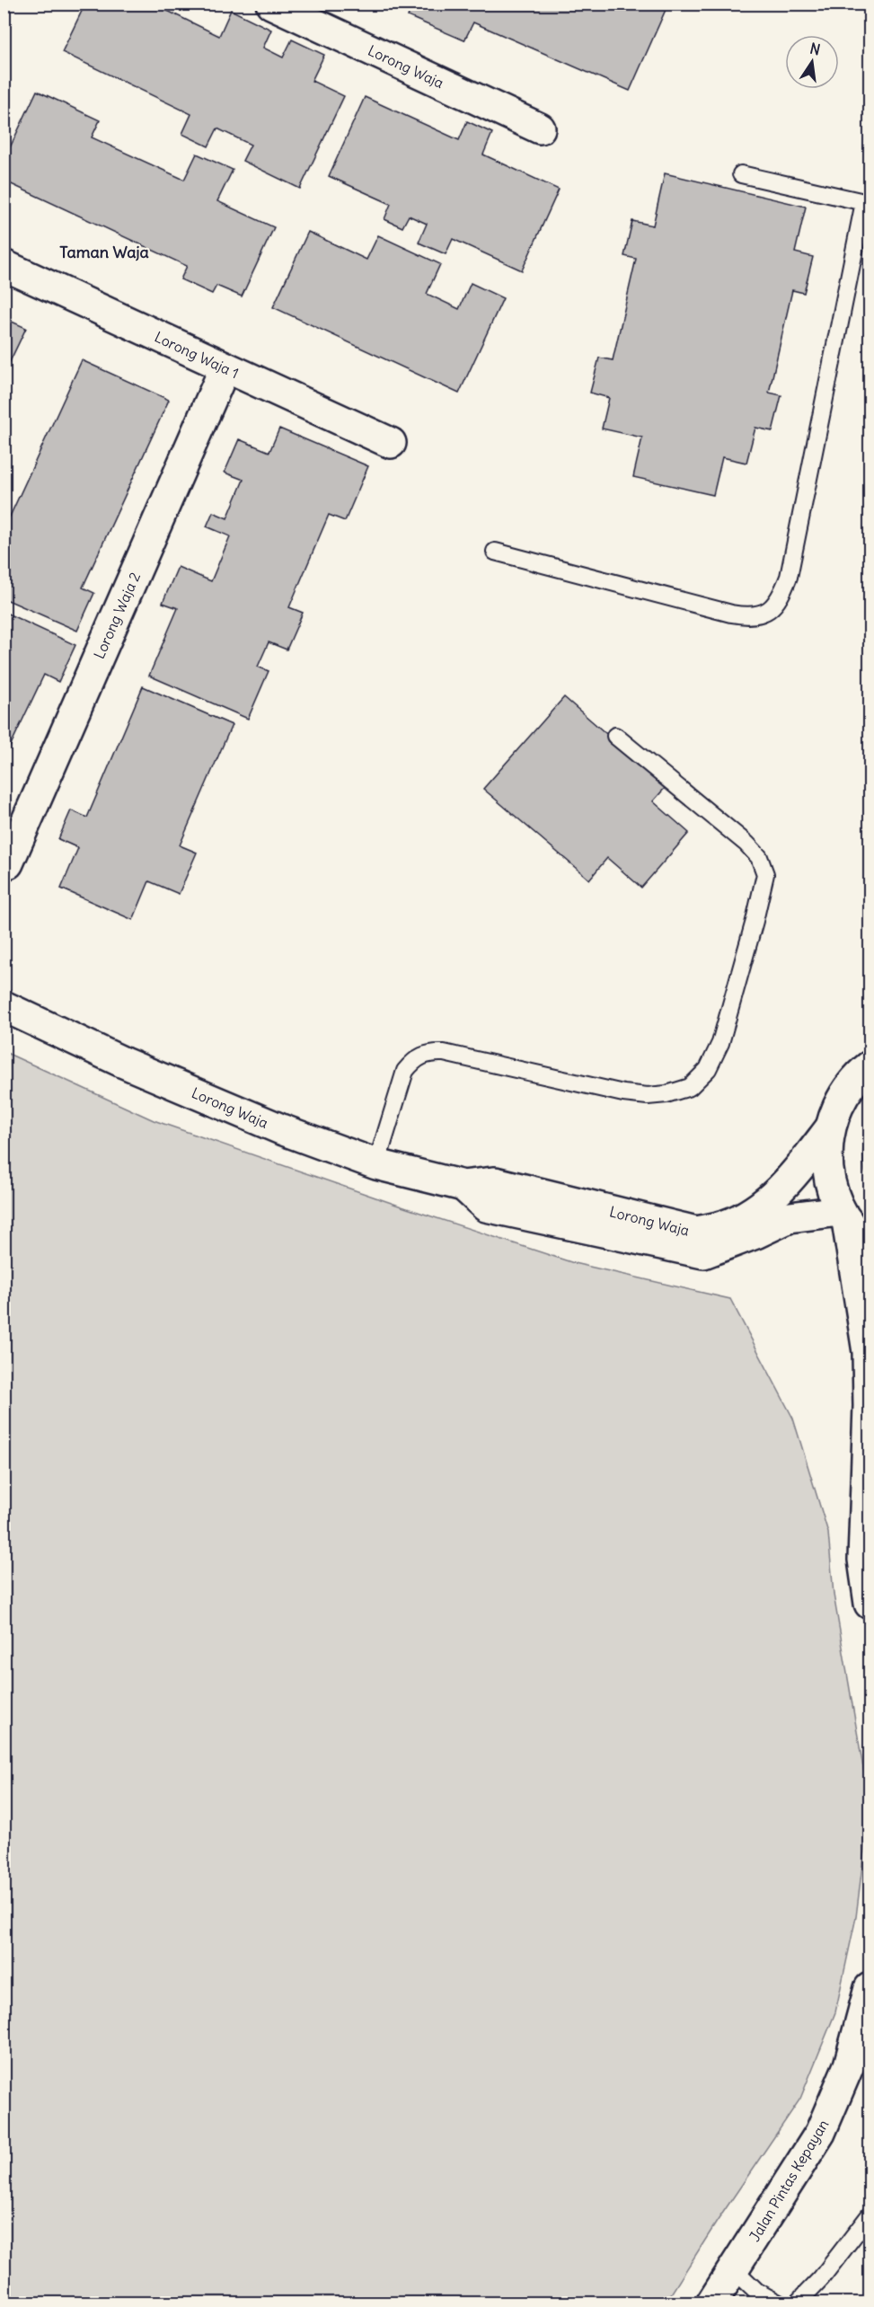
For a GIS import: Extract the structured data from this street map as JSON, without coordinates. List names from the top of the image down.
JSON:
{
  "streets": {
    "street": [
      "Lorong Waja",
      "Lorong Waja 1",
      "Lorong Waja 2",
      "Jalan Pintas Kepayan"
    ]
  },
  "crossings": [
    ["Lorong Waja 1", "Lorong Waja 2"]
  ],
  "districts": ["Taman Waja"],
  "north": "top"
}
